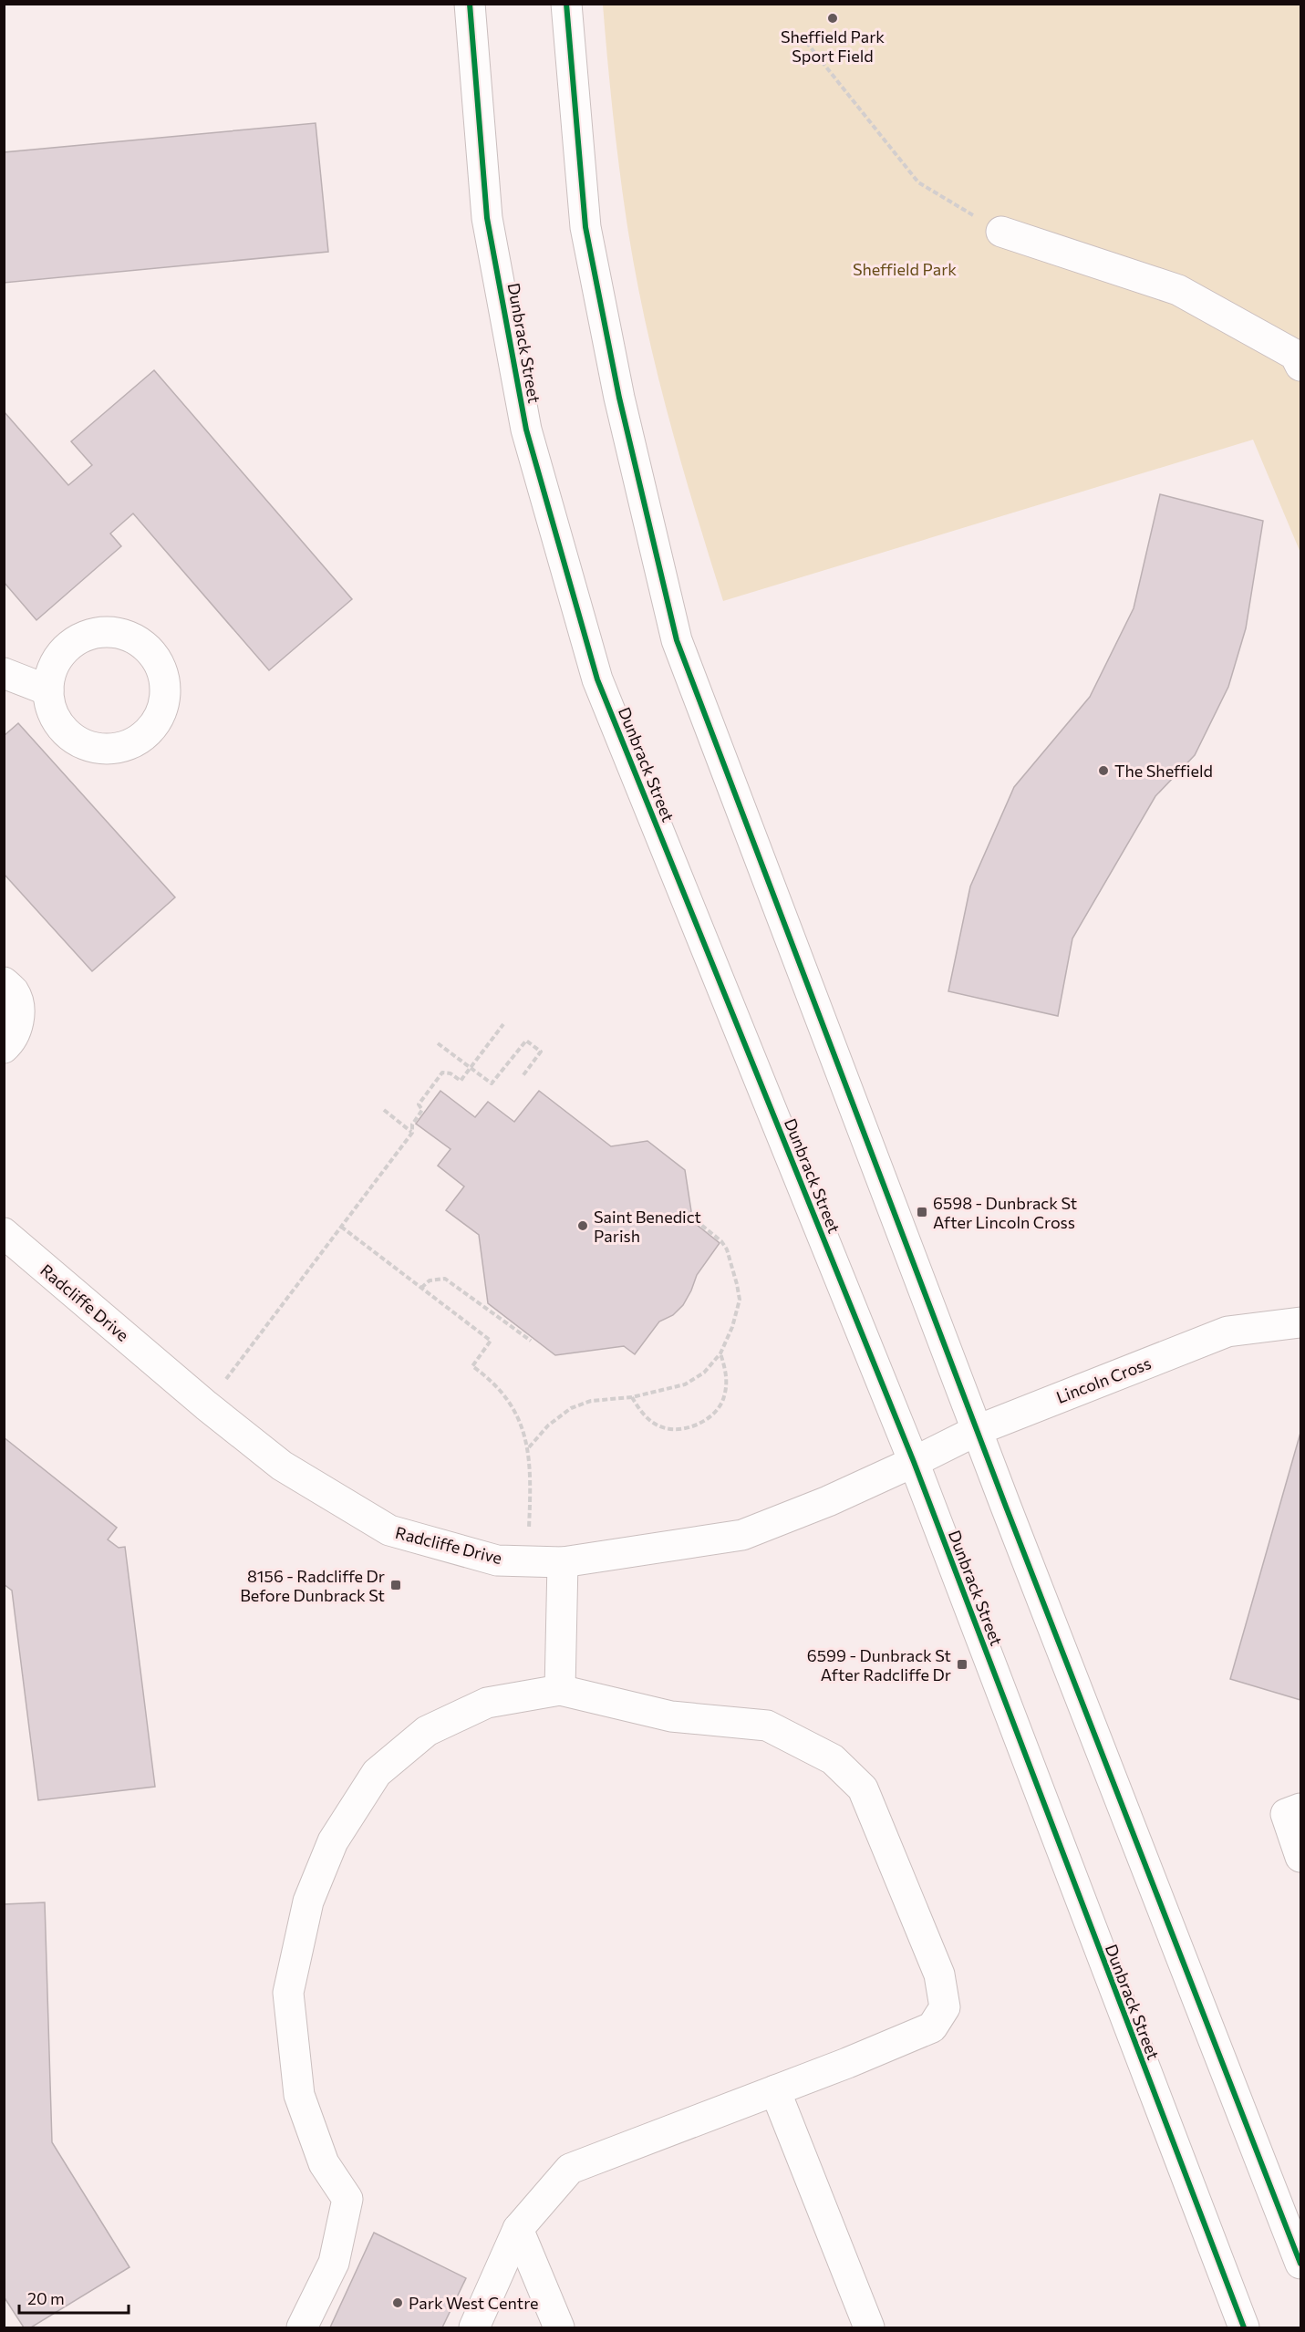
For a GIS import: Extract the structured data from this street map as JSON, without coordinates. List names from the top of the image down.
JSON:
{
  "streets": {
    "main road": ["Dunbrack Street", "Radcliffe Drive", "Lincoln Cross"]
  },
  "crossings": [
    ["Dunbrack Street", "Radcliffe Drive"],
    ["Dunbrack Street", "Lincoln Cross"],
    ["Radcliffe Drive", "Lincoln Cross"]
  ],
  "parks": ["Sheffield Park"],
  "places": {
    "other": [
      "Sheffield Park Sport Field",
      "The Sheffield",
      "Saint Benedict Parish",
      "Park West Centre"
    ],
    "transit": ["6598 - Dunbrack St After Lincoln Cross", "8156 - Radcliffe Dr Before Dunbrack St", "6599 - Dunbrack St After Radcliffe Dr"]
  },
  "scale_bar": "20 m"
}
